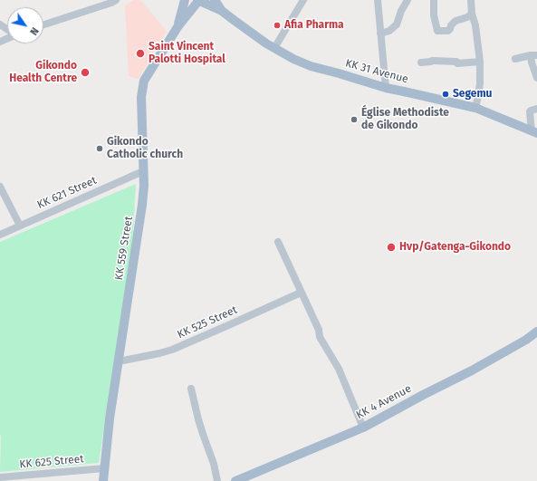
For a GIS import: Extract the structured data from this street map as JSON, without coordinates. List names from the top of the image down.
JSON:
{
  "streets": {
    "main road": ["KK 31 Avenue", "KK 559 Street", "KK 4 Avenue"],
    "street": ["KK 621 Street", "KK 525 Street", "KK 625 Street"]
  },
  "crossings": [
    ["KK 31 Avenue", "KK 559 Street"],
    ["KK 621 Street", "KK 559 Street"],
    ["KK 559 Street", "KK 525 Street"],
    ["KK 559 Street", "KK 625 Street"]
  ],
  "places": [
    "Afia Pharma",
    "Saint Vincent Palotti Hospital",
    "Gikondo Health Centre",
    "Segemu",
    "Église Methodiste de Gikondo",
    "Gikondo Catholic church",
    "Hvp/Gatenga-Gikondo"
  ],
  "north": "bottom right"
}
